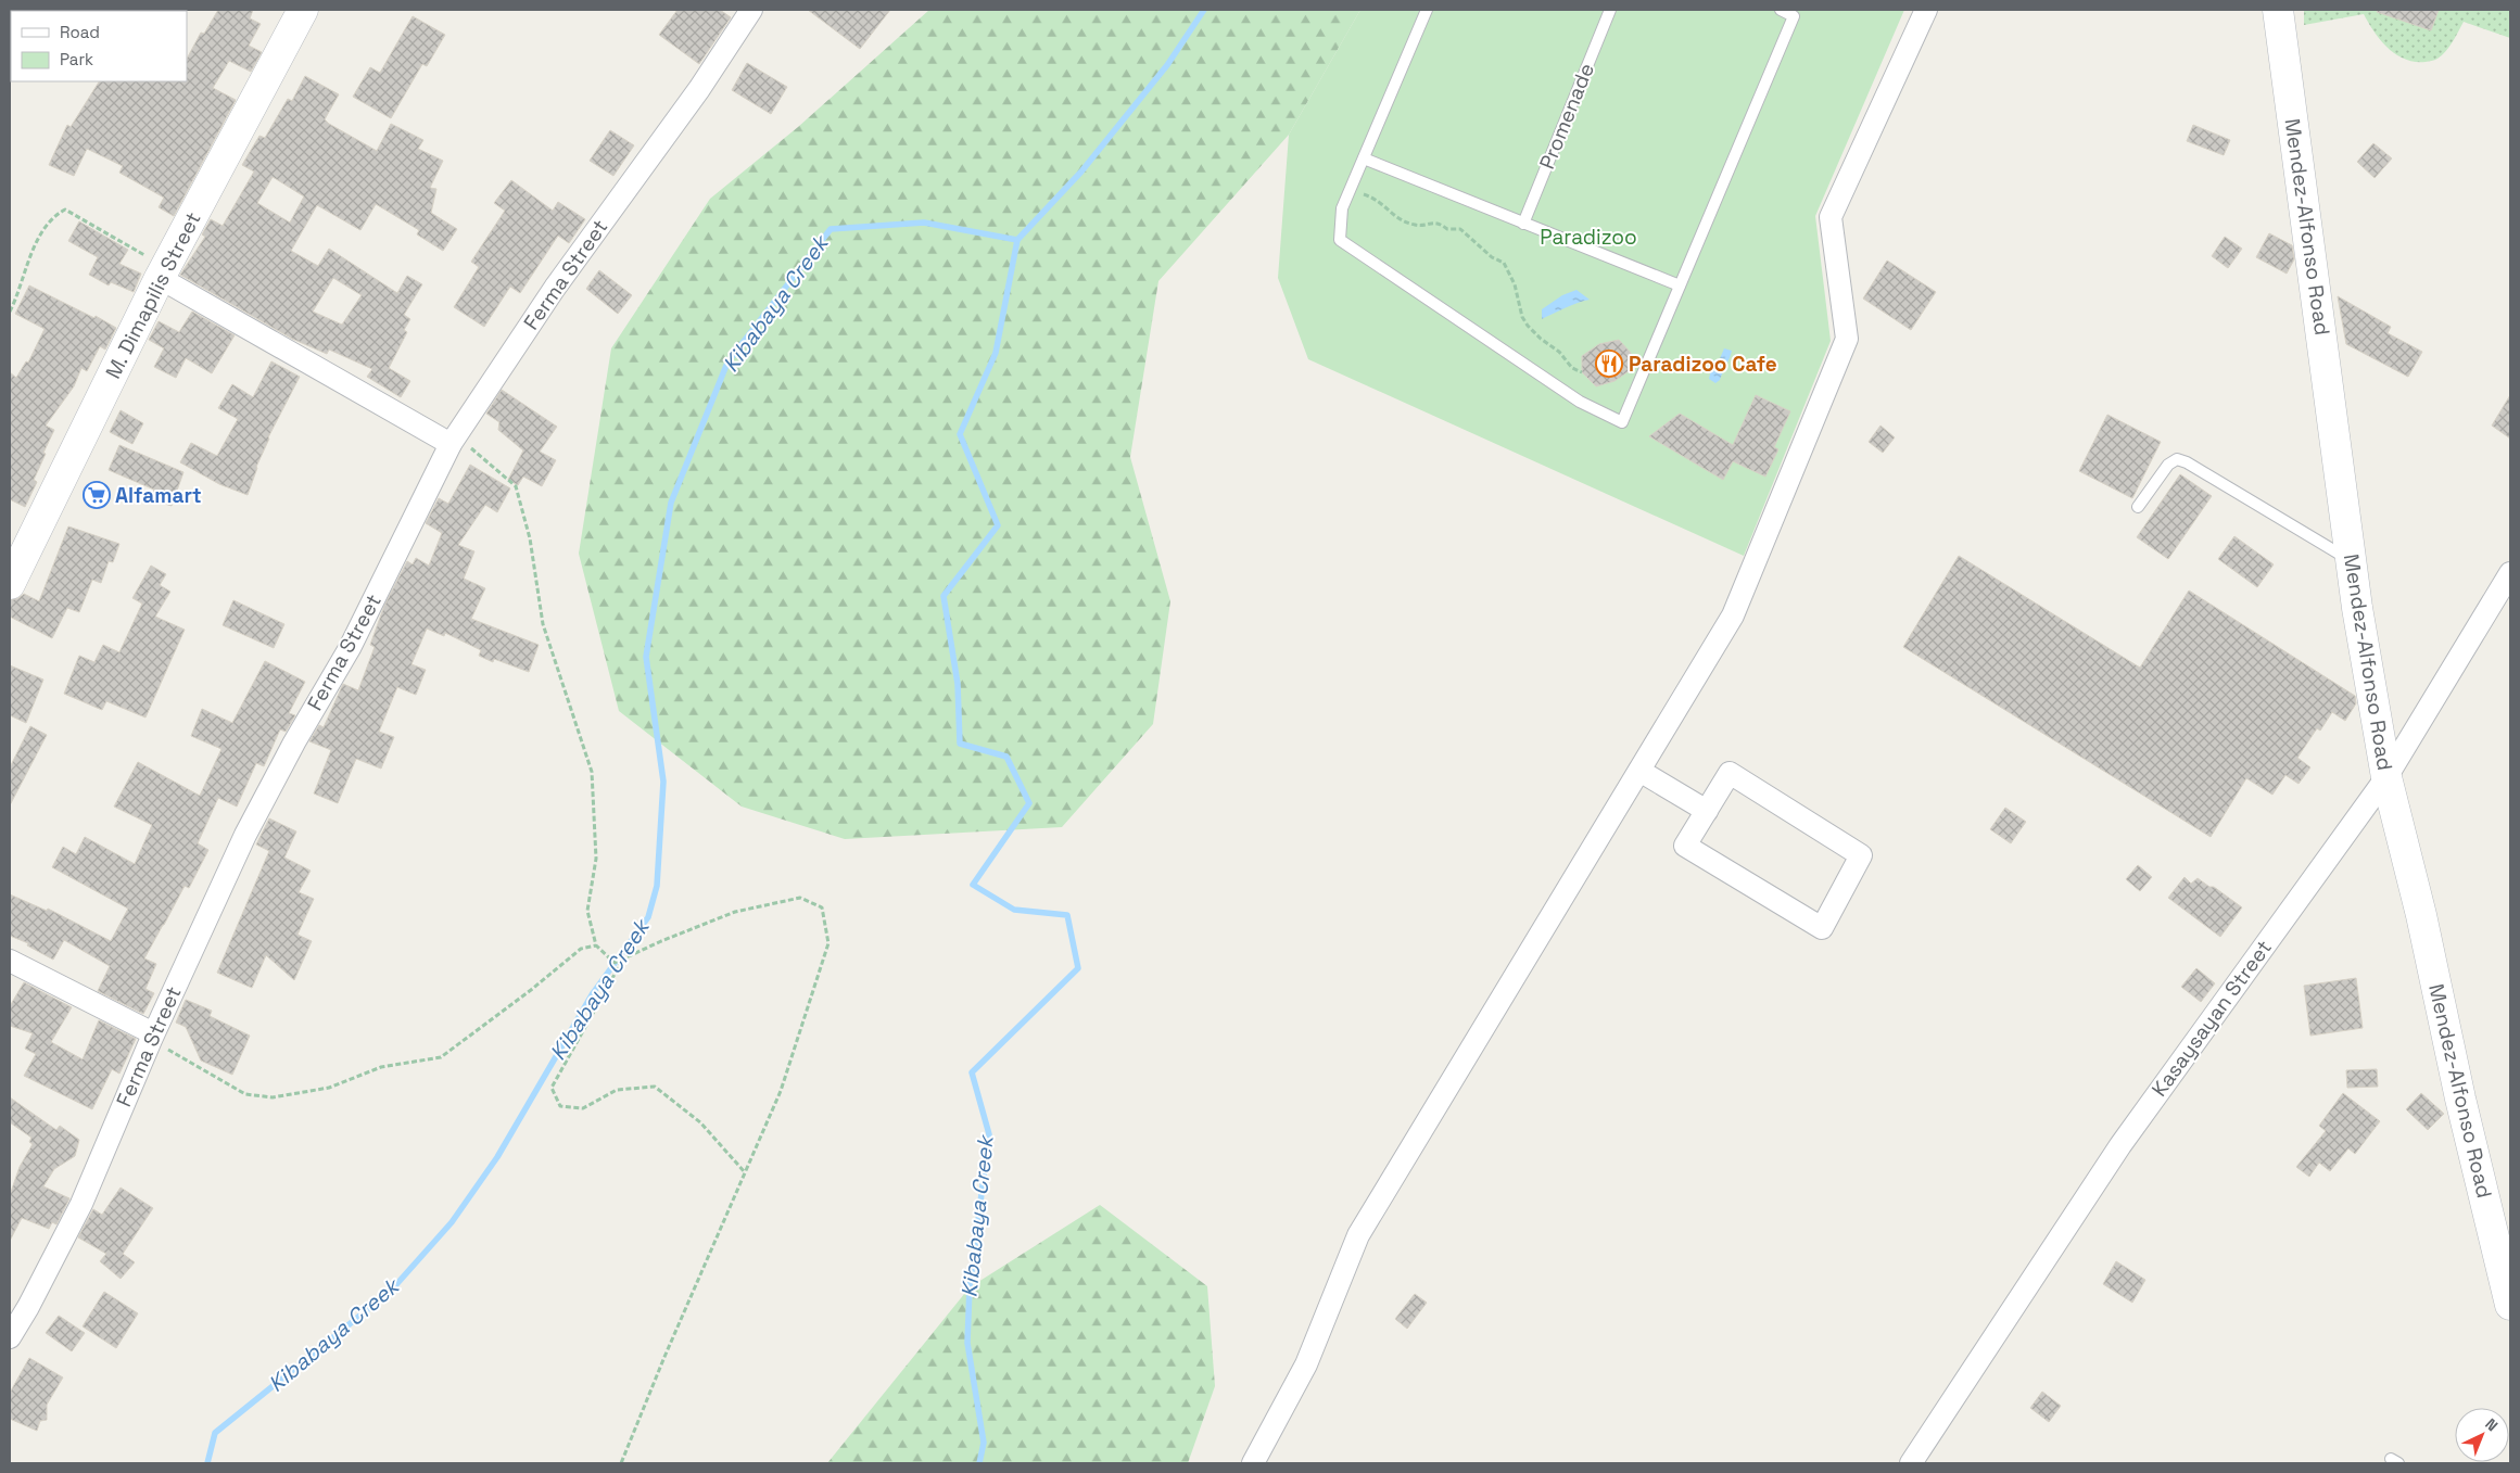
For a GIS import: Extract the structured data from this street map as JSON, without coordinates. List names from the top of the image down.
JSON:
{
  "streets": {
    "main road": ["Mendez-Alfonso Road", "M. Dimapilis Street"],
    "street": ["Ferma Street", "Kasaysayan Street"],
    "lane": ["Promenade"]
  },
  "crossings": [
    ["Mendez-Alfonso Road", "Kasaysayan Street"]
  ],
  "water": ["Kibabaya Creek"],
  "parks": ["Paradizoo"],
  "places": {
    "restaurant": ["Paradizoo Cafe"],
    "supermarket": ["Alfamart"]
  },
  "legend": ["Road", "Park"],
  "north": "top right"
}
